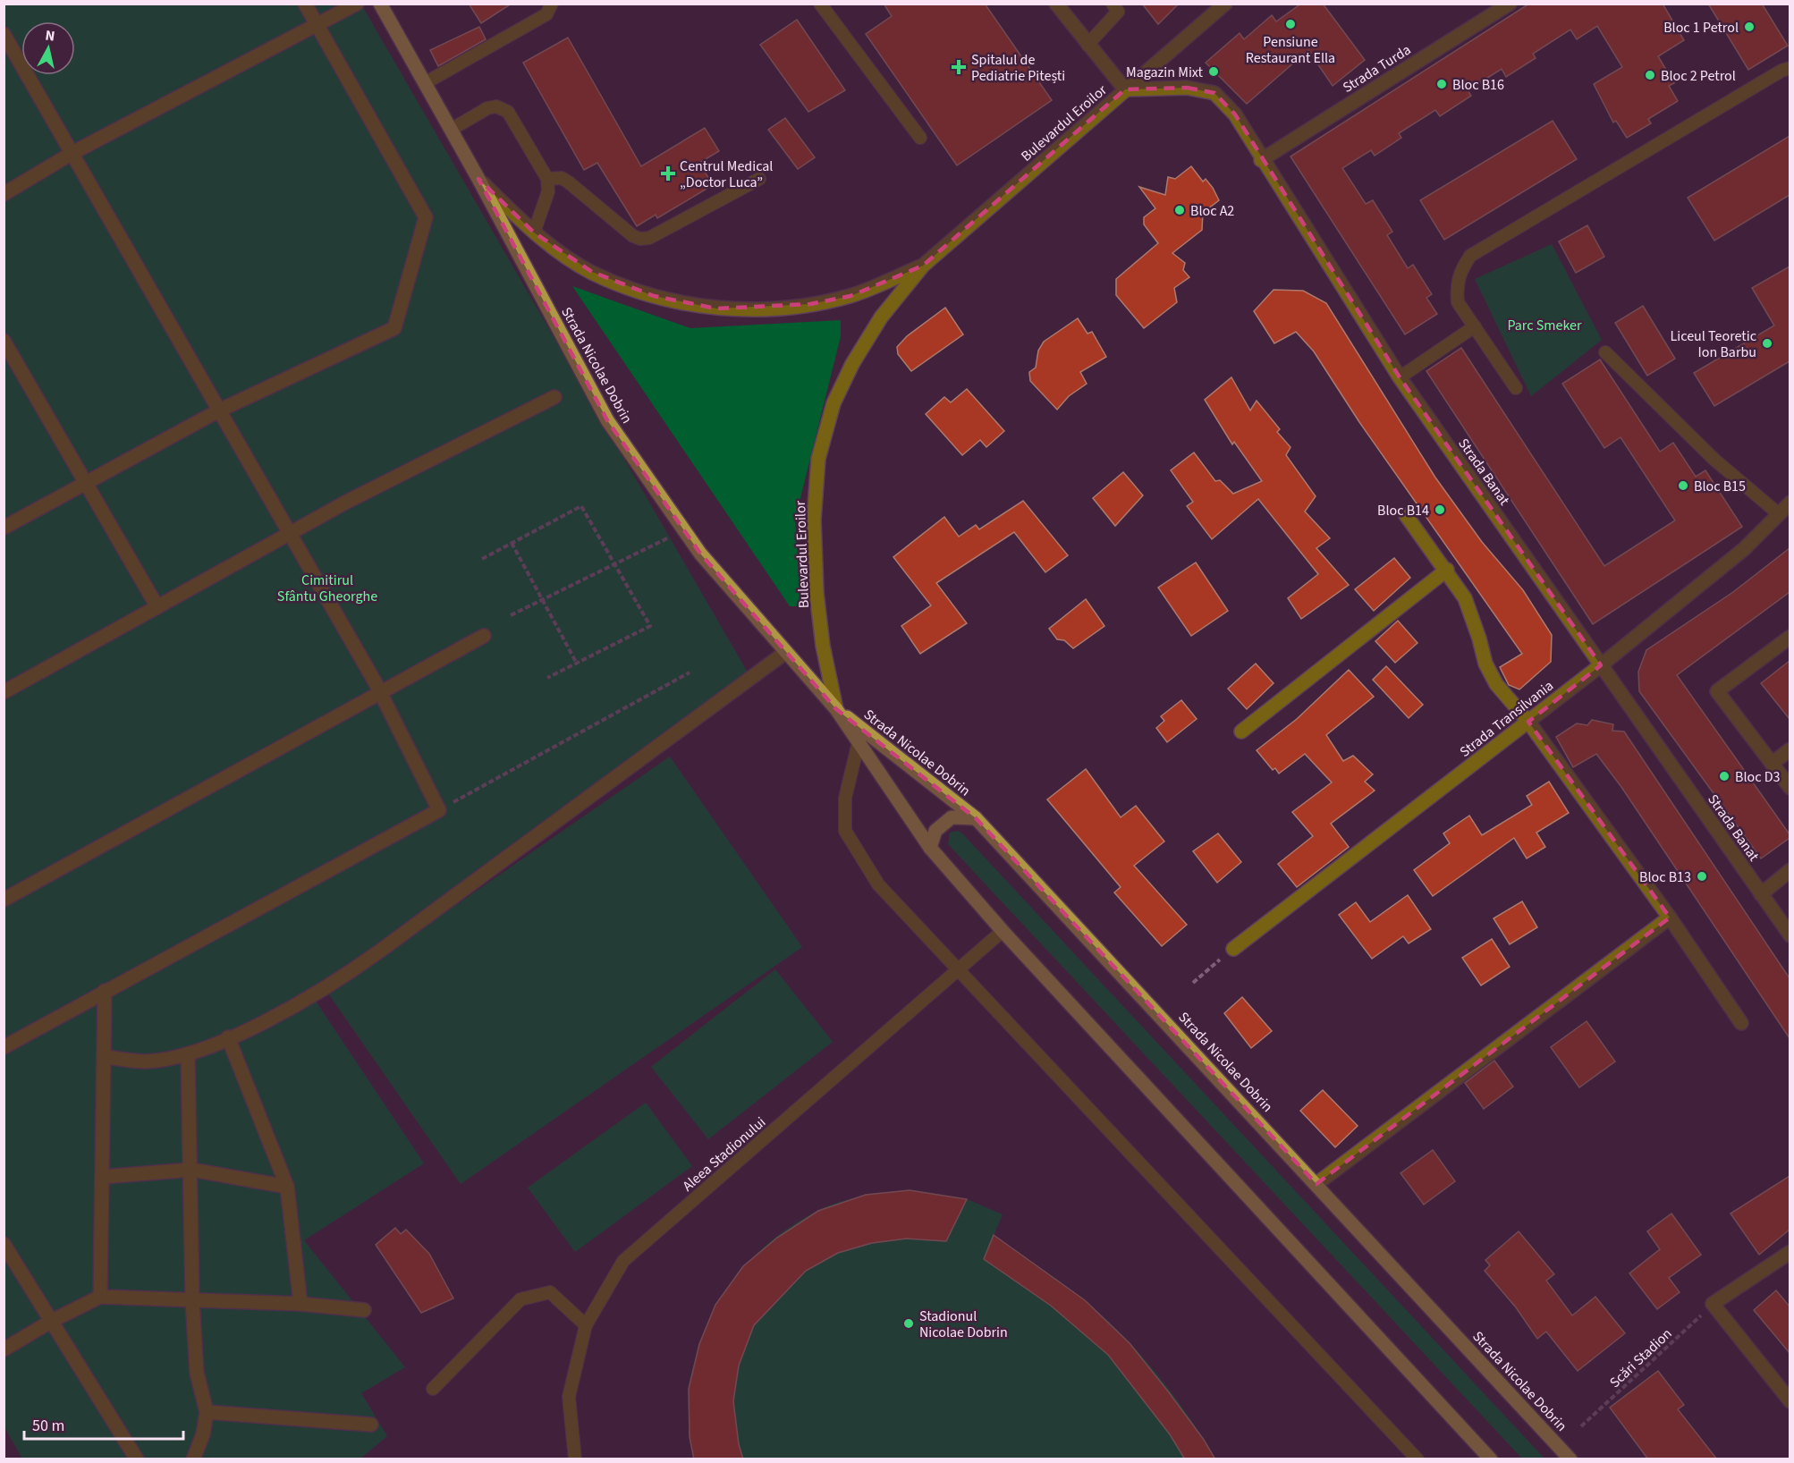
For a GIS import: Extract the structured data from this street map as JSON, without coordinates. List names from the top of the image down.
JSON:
{
  "streets": {
    "main road": ["Strada Nicolae Dobrin"],
    "street": [
      "Strada Turda",
      "Bulevardul Eroilor",
      "Strada Banat",
      "Strada Transilvania"
    ],
    "lane": ["Aleea Stadionului"],
    "path": ["Scări Stadion"]
  },
  "crossings": [
    ["Strada Turda", "Strada Banat"],
    ["Bulevardul Eroilor", "Strada Nicolae Dobrin"],
    ["Bulevardul Eroilor", "Strada Banat"],
    ["Strada Nicolae Dobrin", "Aleea Stadionului"],
    ["Strada Banat", "Strada Transilvania"]
  ],
  "parks": ["Parc Smeker", "Cimitirul Sfântu Gheorghe"],
  "places": {
    "other": [
      "Pensiune Restaurant Ella",
      "Bloc 1 Petrol",
      "Magazin Mixt",
      "Bloc 2 Petrol",
      "Bloc B16",
      "Bloc A2",
      "Liceul Teoretic Ion Barbu",
      "Bloc B15",
      "Bloc B14",
      "Bloc D3",
      "Bloc B13",
      "Stadionul Nicolae Dobrin"
    ],
    "health": ["Spitalul de Pediatrie Pitești", "Centrul Medical „Doctor Luca”"]
  },
  "scale_bar": "50 m",
  "north": "top"
}
